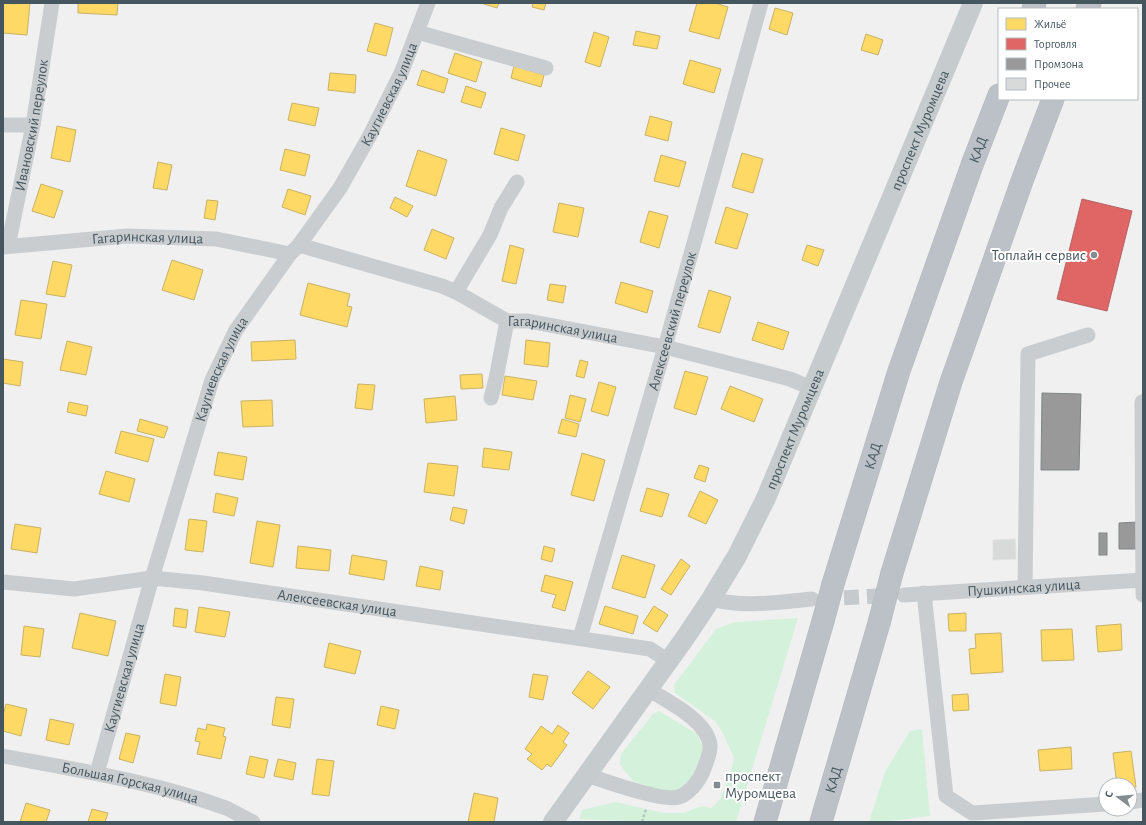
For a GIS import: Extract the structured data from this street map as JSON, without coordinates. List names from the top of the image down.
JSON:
{
  "streets": {
    "highway": ["КАД"],
    "main road": ["проспект Муромцева"],
    "street": [
      "Каугиевская улица",
      "Ивановский переулок",
      "Гагаринская улица",
      "Алексеевский переулок",
      "Пушкинская улица",
      "Алексеевская улица",
      "Большая Горская улица"
    ]
  },
  "crossings": [
    ["Каугиевская улица", "Гагаринская улица"],
    ["Каугиевская улица", "Алексеевская улица"],
    ["Каугиевская улица", "Большая Горская улица"],
    ["Ивановский переулок", "Гагаринская улица"],
    ["проспект Муромцева", "Гагаринская улица"],
    ["проспект Муромцева", "Алексеевская улица"],
    ["Гагаринская улица", "Алексеевский переулок"],
    ["Алексеевский переулок", "Алексеевская улица"]
  ],
  "places": {
    "other": ["Топлайн сервис"],
    "transit": ["проспект Муромцева"]
  },
  "legend": [
    "Жильё",
    "Торговля",
    "Промзона",
    "Прочее"
  ],
  "north": "left"
}
